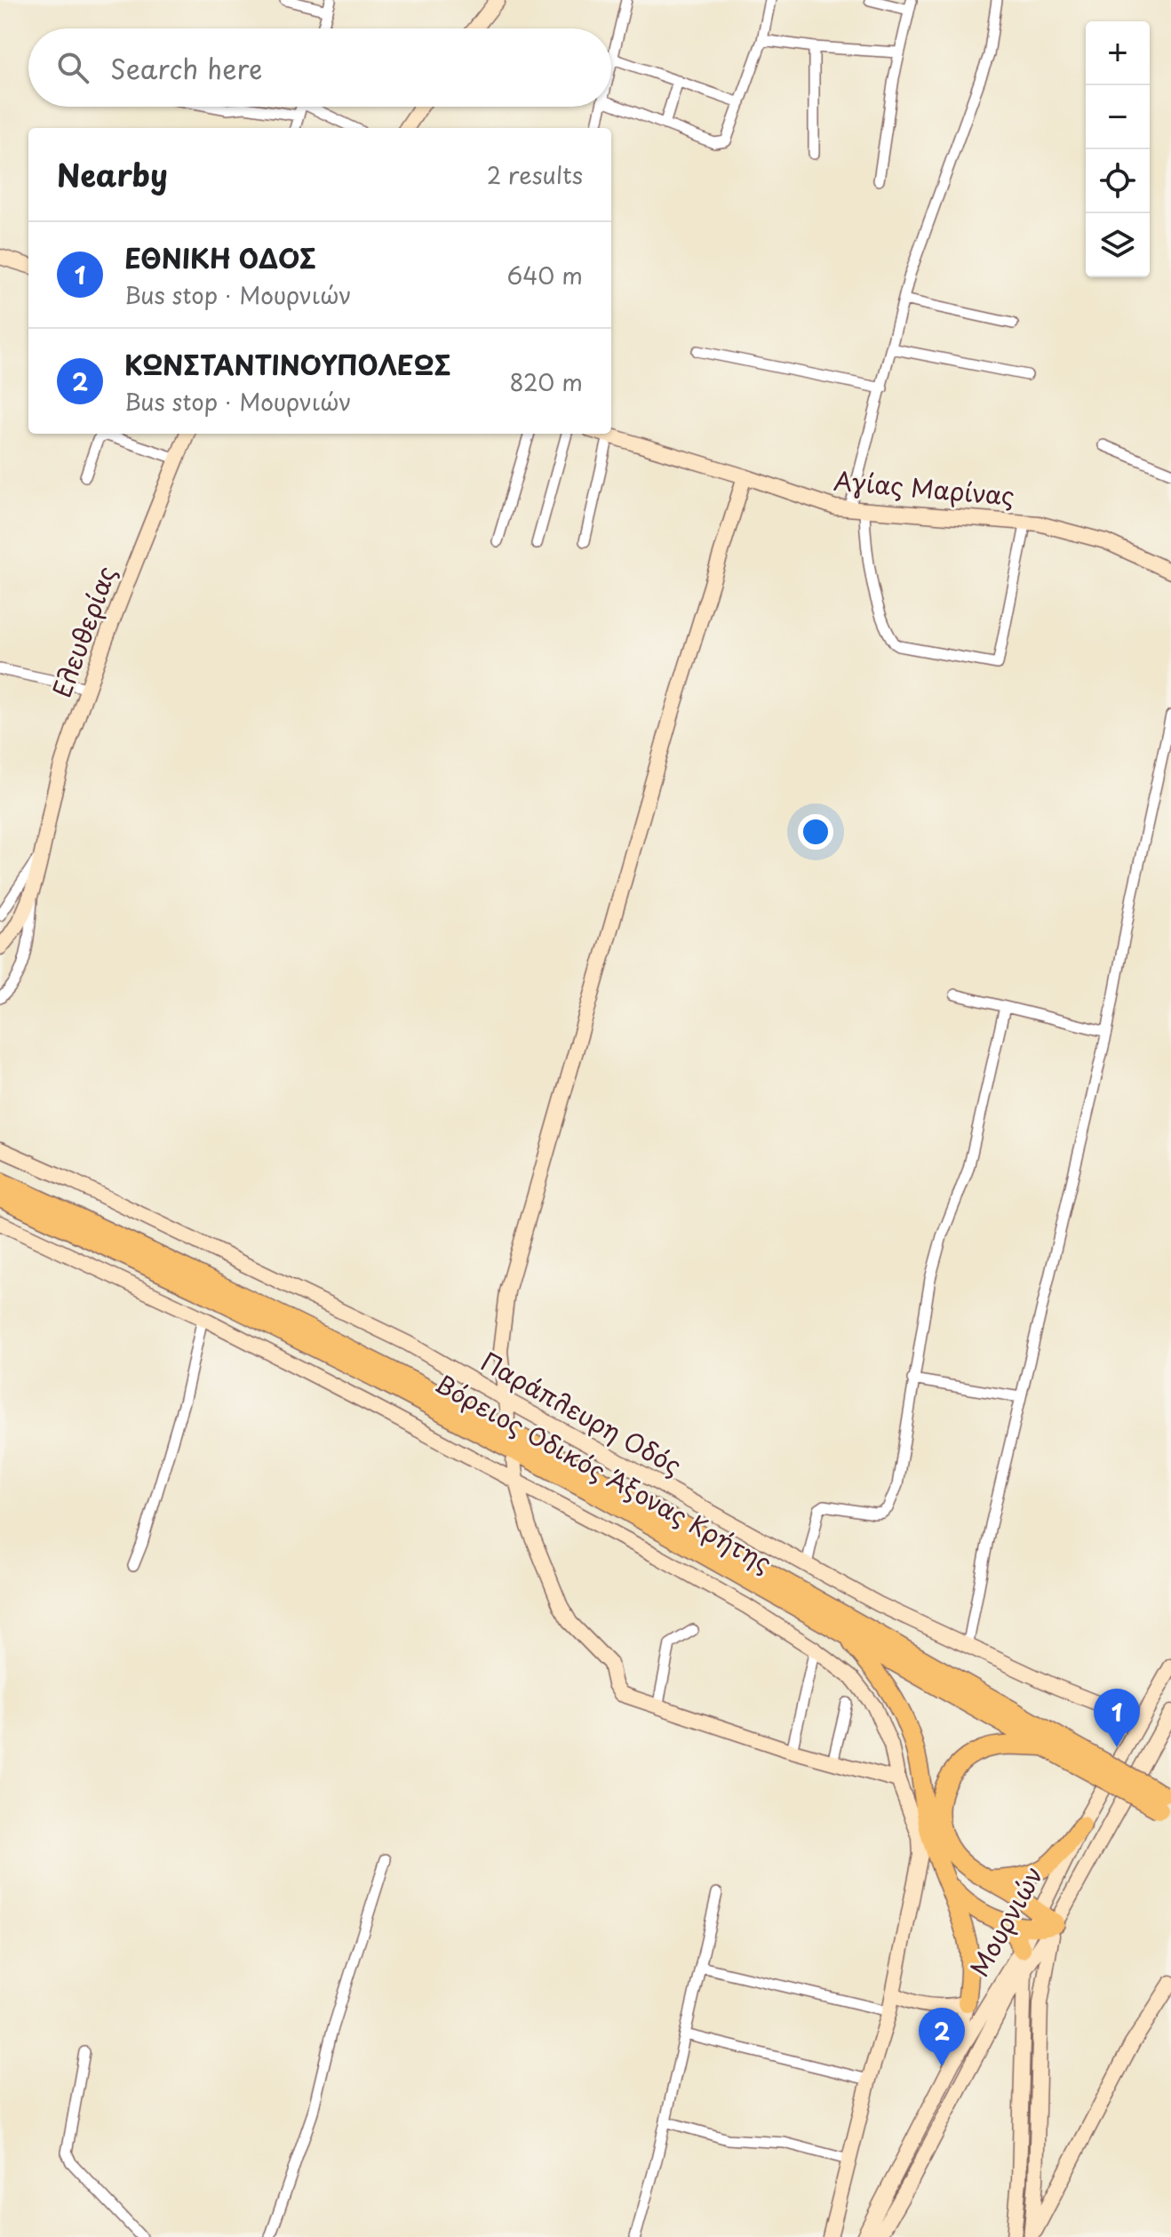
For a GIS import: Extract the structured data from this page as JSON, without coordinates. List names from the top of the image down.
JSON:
{
  "streets": {
    "highway": ["Βόρειος Οδικός Άξονας Κρήτης"],
    "street": [
      "Αγίας Μαρίνας",
      "Ελευθερίας",
      "Παράπλευρη Οδός",
      "Μουρνιών"
    ]
  },
  "crossings": [
    ["Παράπλευρη Οδός", "Μουρνιών"]
  ],
  "page": {
    "map_buttons": ["+", "−"],
    "search": "Search here",
    "heading": ["Nearby", "2 results"],
    "list": [
      {
        "mark": "1",
        "name": "ΕΘΝΙΚΗ ΟΔΟΣ",
        "note": "Bus stop · Μουρνιών",
        "value": "640 m"
      },
      {
        "mark": "2",
        "name": "ΚΩΝΣΤΑΝΤΙΝΟΥΠΟΛΕΩΣ",
        "note": "Bus stop · Μουρνιών",
        "value": "820 m"
      }
    ],
    "pins": ["1", "2"]
  }
}
